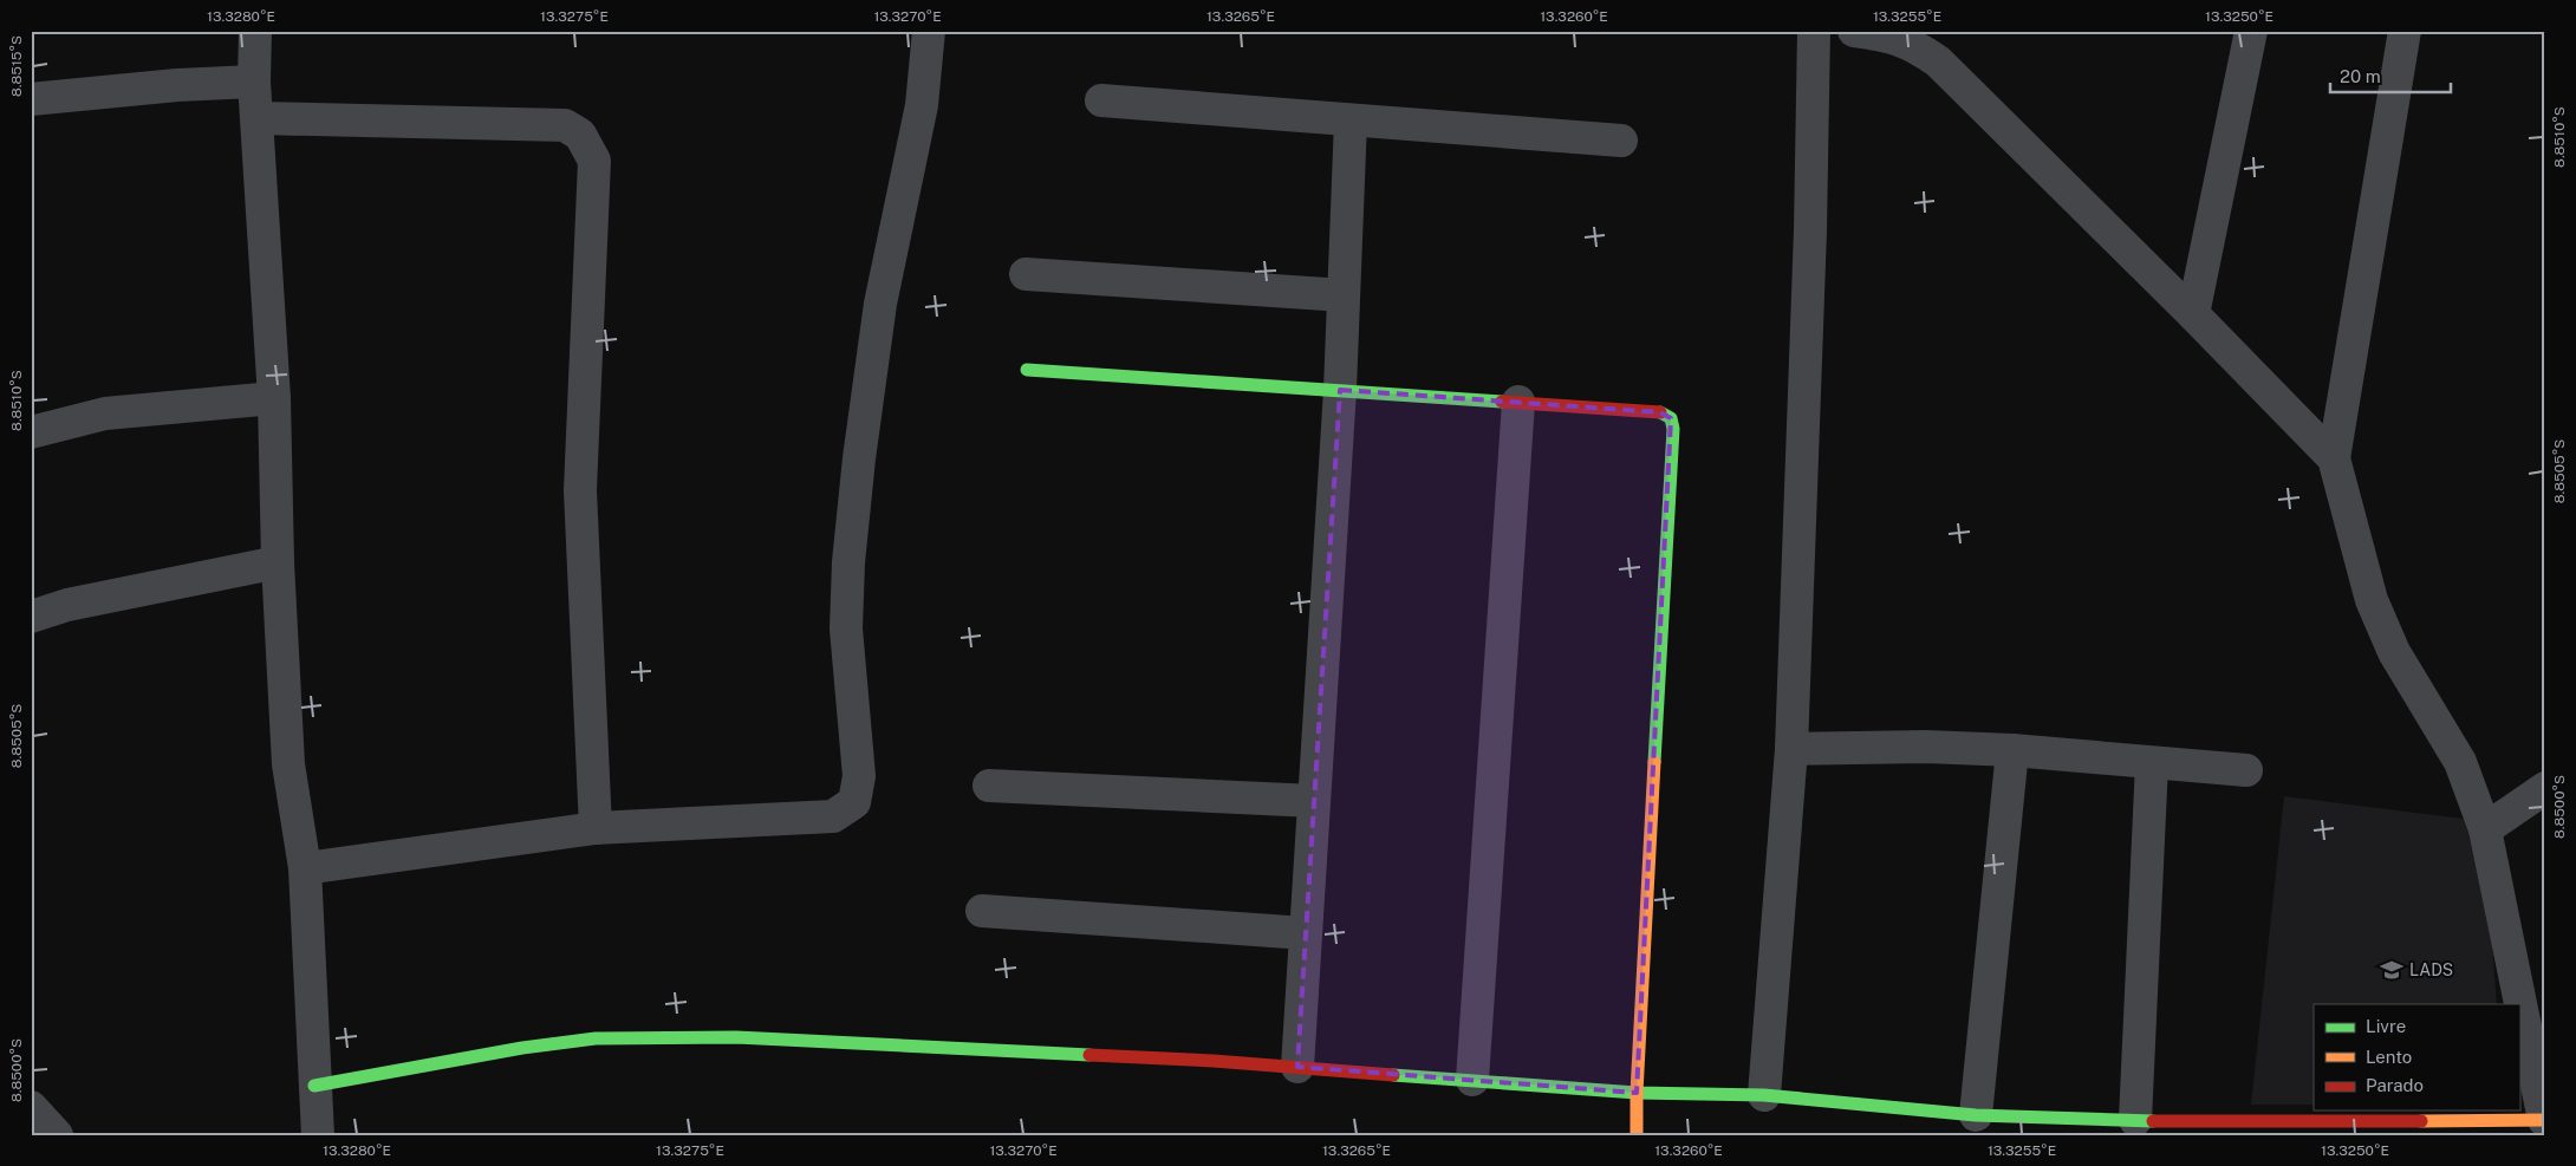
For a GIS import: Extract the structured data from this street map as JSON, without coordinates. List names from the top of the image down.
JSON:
{
  "places": {
    "school or university": ["LADS"]
  },
  "legend": ["Livre", "Lento", "Parado"],
  "scale_bar": "20 m",
  "coordinates": [
    "13.3280°E",
    "13.3275°E",
    "13.3270°E",
    "13.3265°E",
    "13.3260°E",
    "13.3255°E",
    "13.3250°E",
    "8.8515°S",
    "8.8510°S",
    "8.8505°S",
    "8.8500°S"
  ]
}
